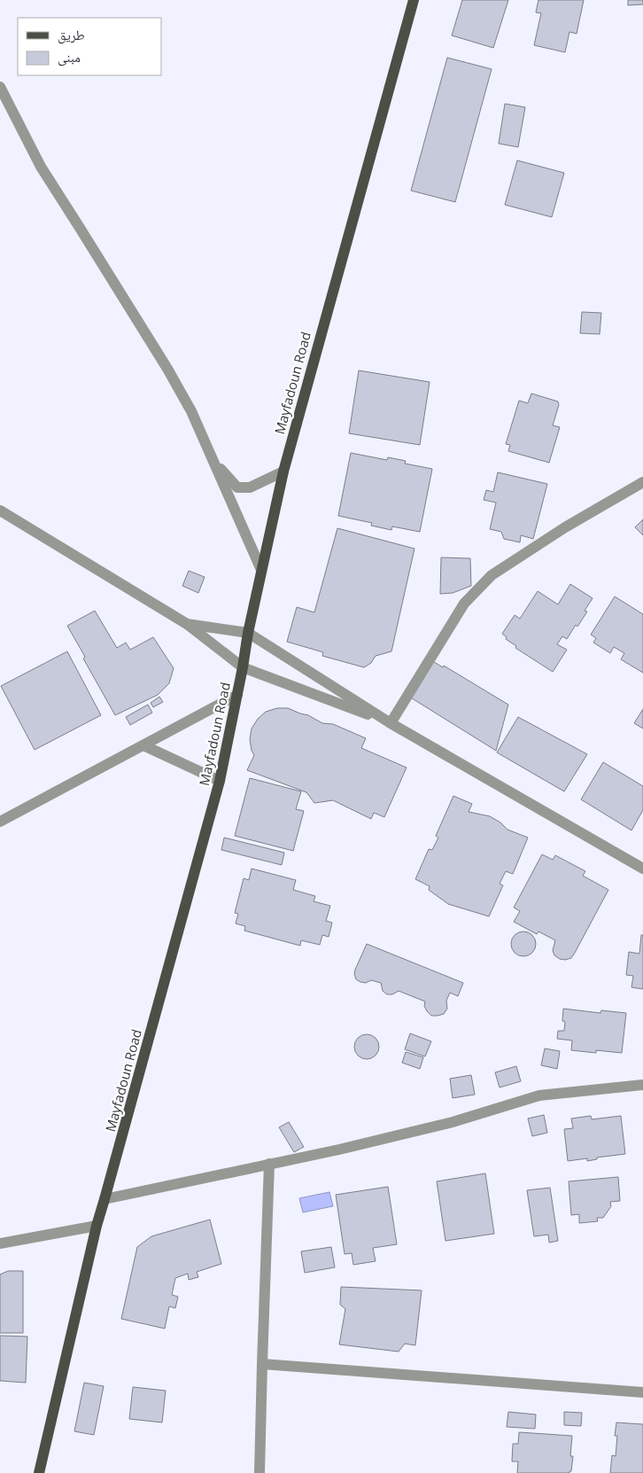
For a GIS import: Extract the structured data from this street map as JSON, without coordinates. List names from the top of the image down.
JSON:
{
  "streets": {
    "main road": ["Mayfadoun Road"]
  },
  "legend": ["طريق", "مبنى"]
}
